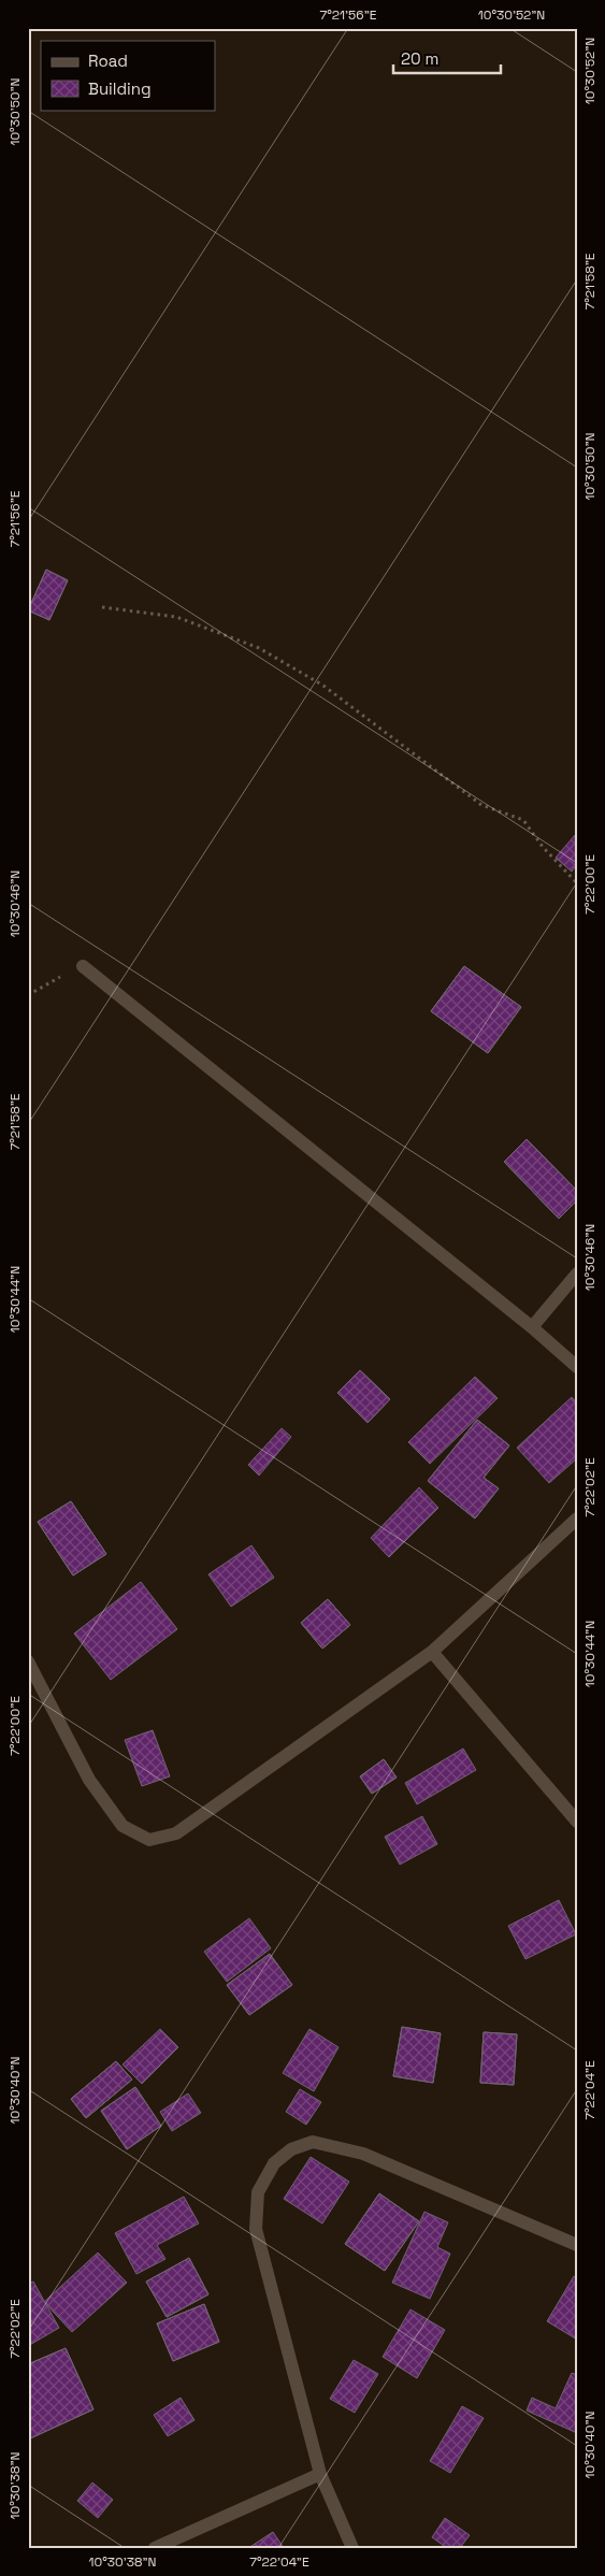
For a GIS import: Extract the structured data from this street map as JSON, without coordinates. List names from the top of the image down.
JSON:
{
  "legend": ["Road", "Building"],
  "scale_bar": "20 m",
  "coordinates": [
    "7°21'56\"E",
    "10°30'52\"N",
    "10°30'50\"N",
    "7°21'58\"E",
    "7°22'00\"E",
    "10°30'46\"N",
    "10°30'44\"N",
    "7°22'02\"E",
    "10°30'40\"N",
    "7°22'04\"E",
    "10°30'38\"N"
  ]
}
